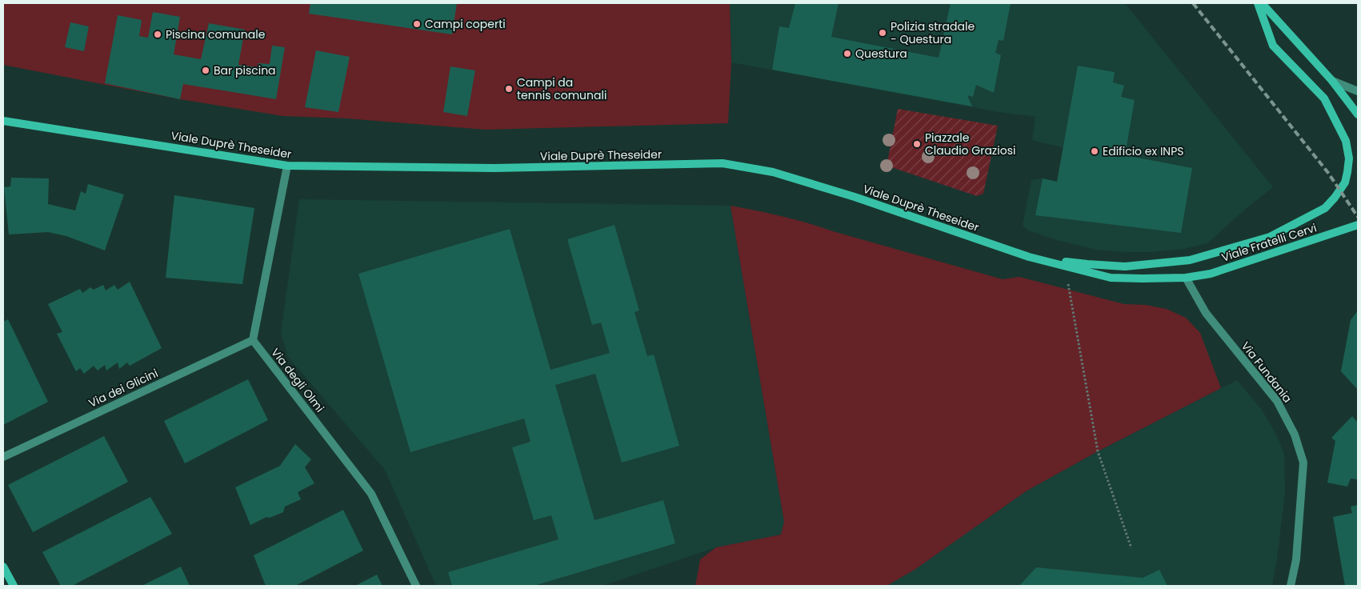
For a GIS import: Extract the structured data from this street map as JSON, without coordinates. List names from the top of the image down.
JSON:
{
  "streets": {
    "street": [
      "Viale Duprè Theseider",
      "Viale Fratelli Cervi",
      "Via Fundania",
      "Via degli Olmi",
      "Via dei Glicini"
    ]
  },
  "crossings": [
    ["Viale Duprè Theseider", "Viale Fratelli Cervi"],
    ["Viale Duprè Theseider", "Via Fundania"],
    ["Viale Fratelli Cervi", "Via Fundania"],
    ["Via degli Olmi", "Via dei Glicini"]
  ],
  "places": [
    "Campi coperti",
    "Polizia stradale - Questura",
    "Piscina comunale",
    "Questura",
    "Bar piscina",
    "Campi da tennis comunali",
    "Piazzale Claudio Graziosi",
    "Edificio ex INPS"
  ]
}
